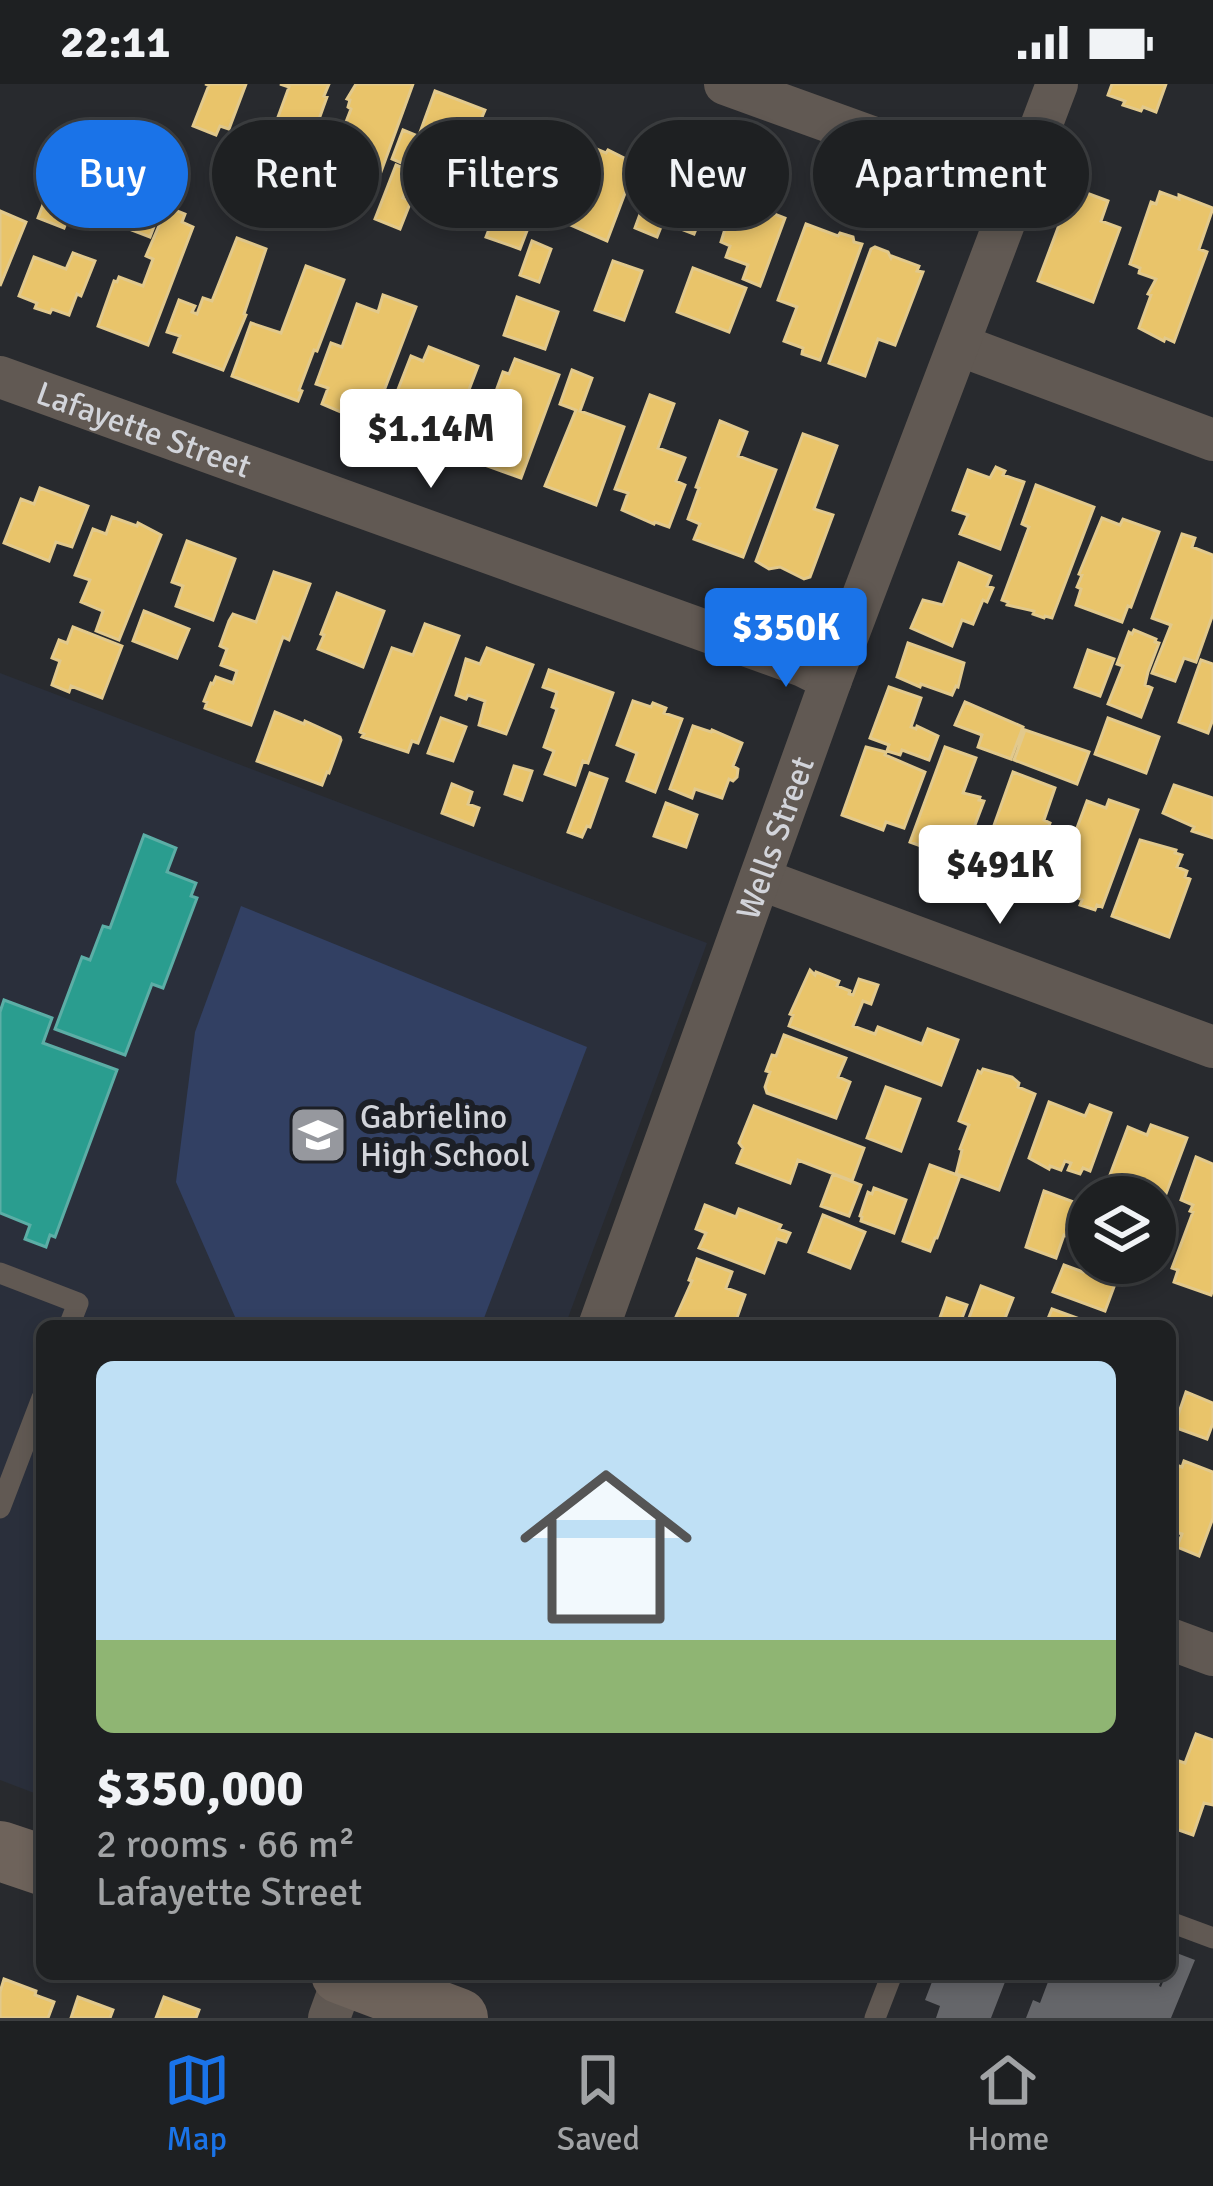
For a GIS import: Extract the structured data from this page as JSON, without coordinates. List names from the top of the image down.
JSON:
{
  "streets": {
    "street": ["Lafayette Street", "Wells Street"]
  },
  "crossings": [
    ["Lafayette Street", "Wells Street"]
  ],
  "places": {
    "school or university": ["Gabrielino High School"]
  },
  "page": {
    "status": "22:11",
    "chip": [
      "Buy",
      "Rent",
      "Filters",
      "New",
      "Apartment"
    ],
    "price": ["$1.14M", "$350K", "$491K"],
    "list": [
      {
        "name": "$350,000",
        "note": "2 rooms · 66 m² · Lafayette Street"
      }
    ],
    "tabs": ["Map", "Saved", "Home"]
  }
}
